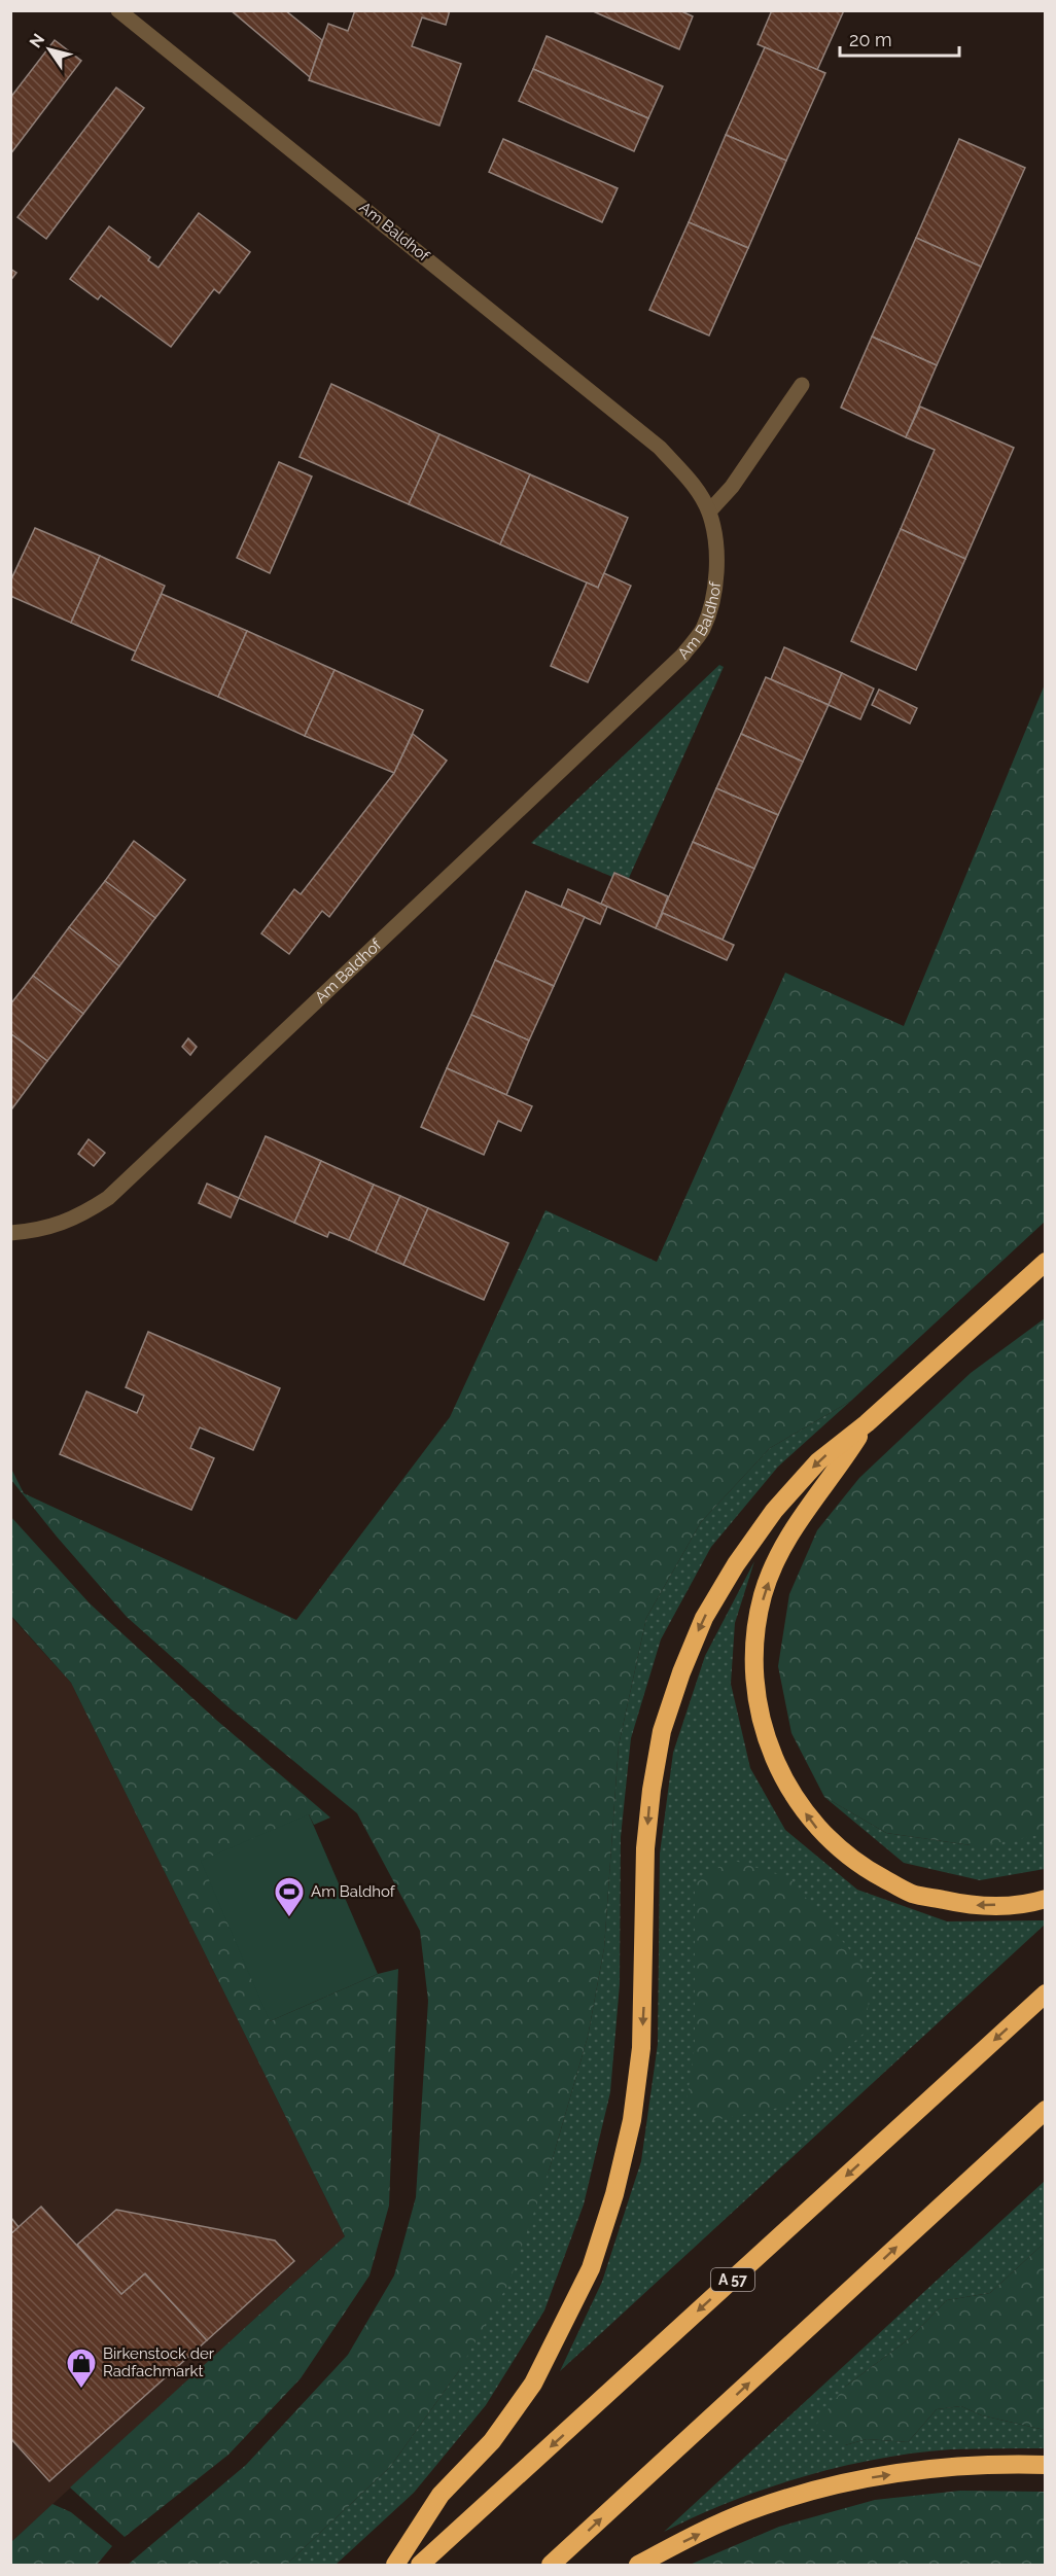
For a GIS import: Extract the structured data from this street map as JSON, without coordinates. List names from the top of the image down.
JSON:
{
  "streets": {
    "highway": ["A 57"],
    "street": ["Am Baldhof"]
  },
  "places": {
    "sports": ["Am Baldhof"],
    "shop": ["Birkenstock der Radfachmarkt"]
  },
  "scale_bar": "20 m",
  "north": "top left"
}
